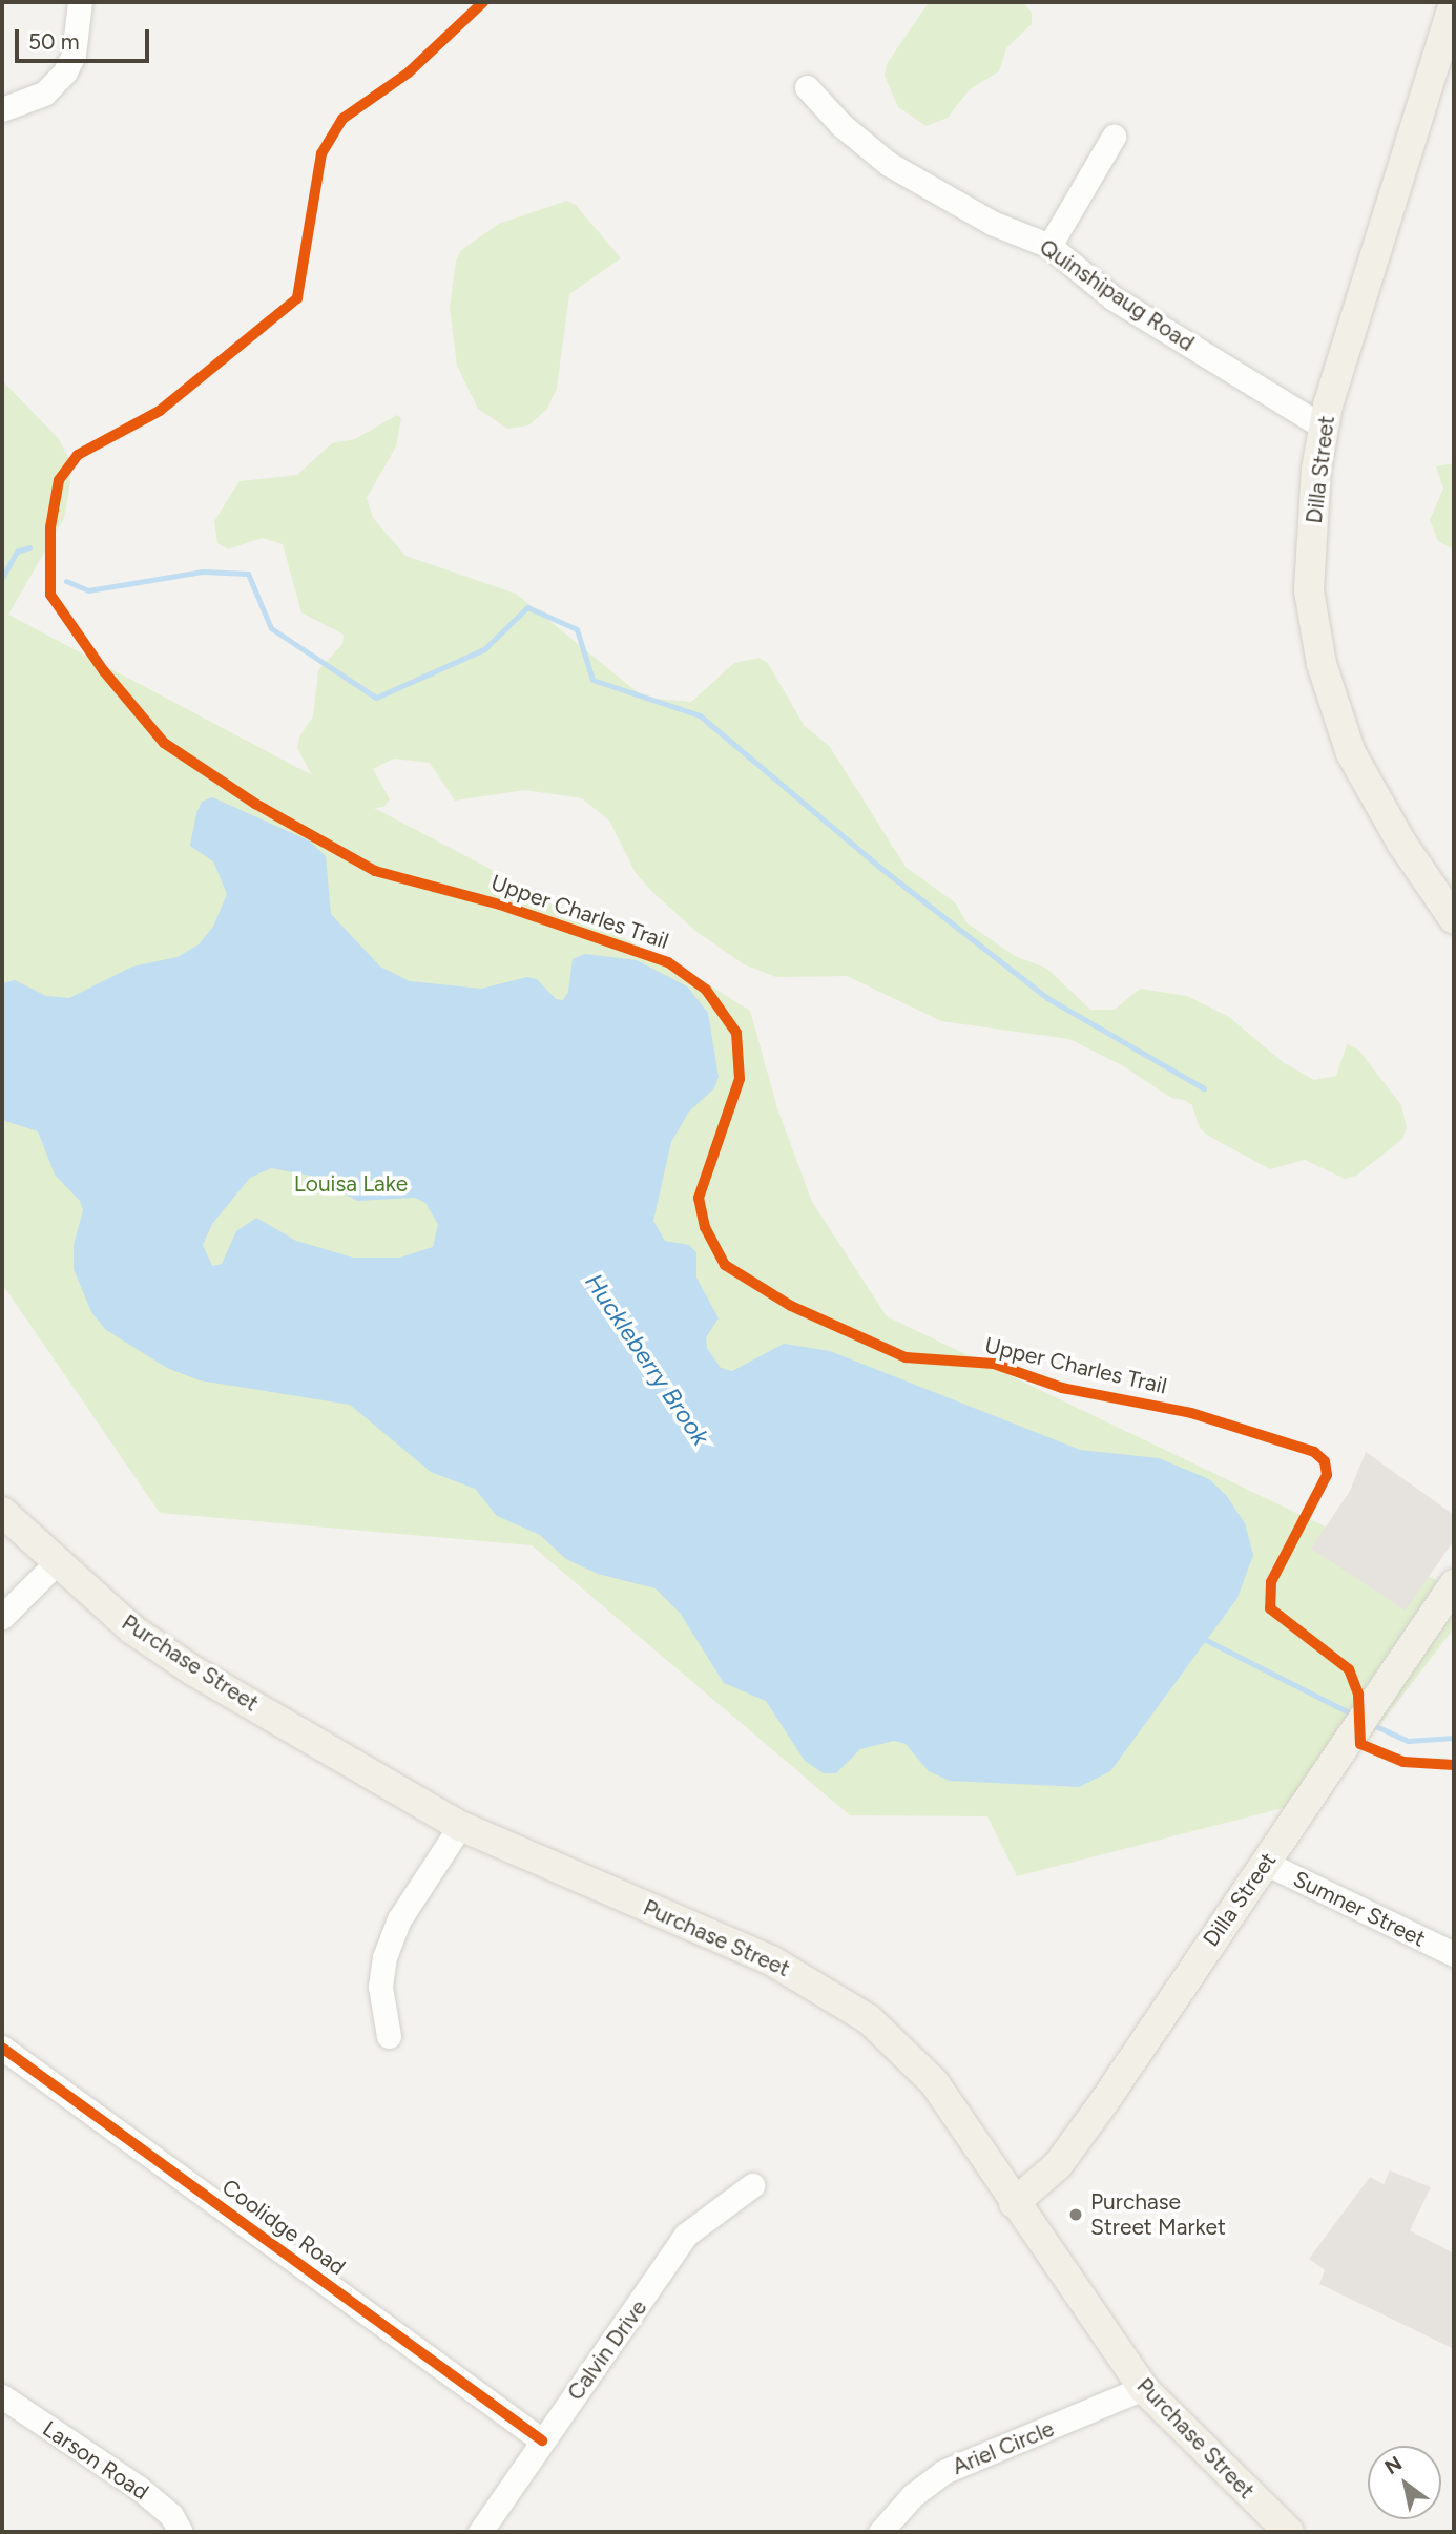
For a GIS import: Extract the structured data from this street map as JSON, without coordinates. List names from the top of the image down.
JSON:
{
  "streets": {
    "main road": ["Dilla Street", "Purchase Street"],
    "street": [
      "Quinshipaug Road",
      "Sumner Street",
      "Coolidge Road",
      "Calvin Drive",
      "Ariel Circle",
      "Larson Road"
    ],
    "cycle path": ["Upper Charles Trail"]
  },
  "crossings": [
    ["Quinshipaug Road", "Dilla Street"],
    ["Dilla Street", "Purchase Street"],
    ["Dilla Street", "Sumner Street"],
    ["Purchase Street", "Ariel Circle"],
    ["Coolidge Road", "Calvin Drive"]
  ],
  "water": ["Huckleberry Brook"],
  "parks": ["Louisa Lake"],
  "places": ["Purchase Street Market"],
  "scale_bar": "50 m",
  "north": "top left"
}
